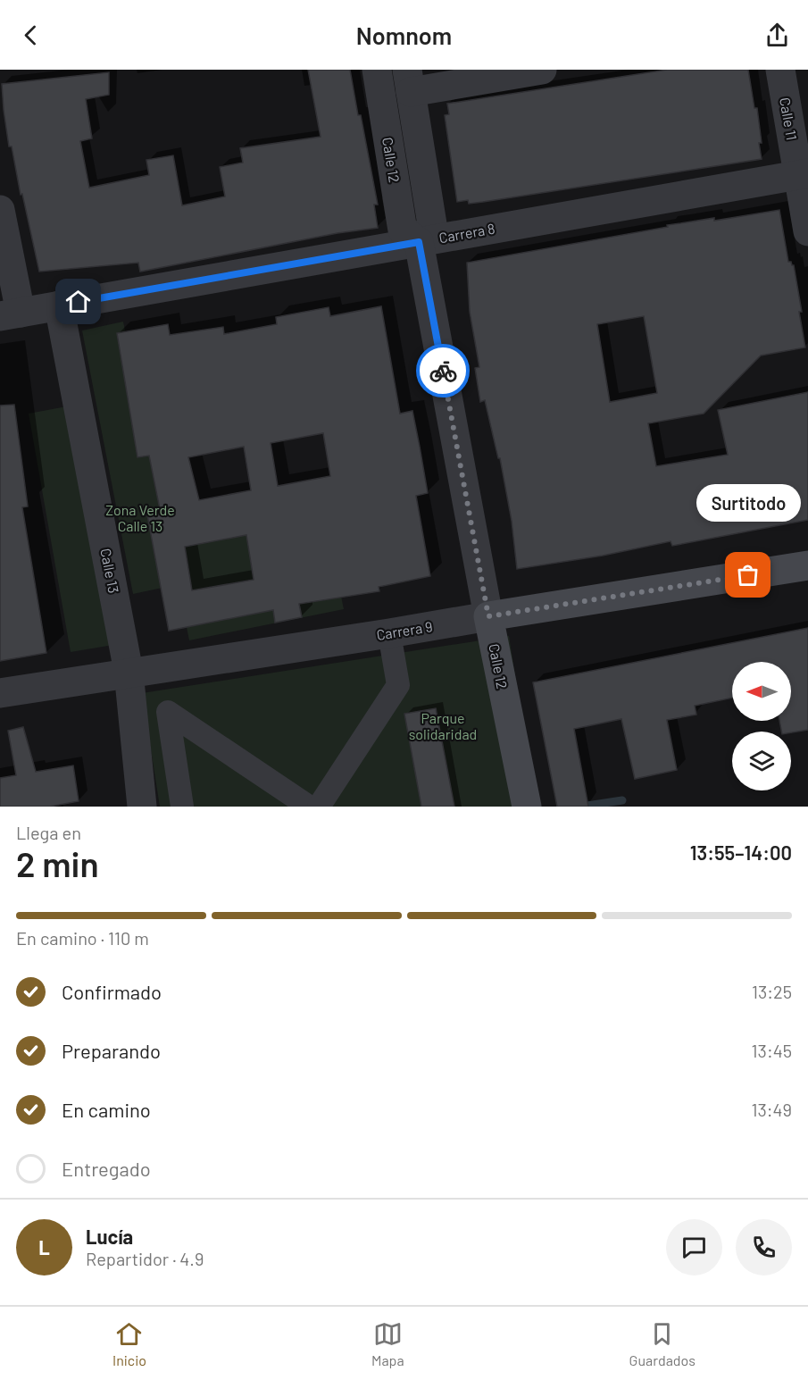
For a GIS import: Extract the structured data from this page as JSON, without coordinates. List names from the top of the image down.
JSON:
{
  "streets": {
    "main road": ["Calle 12", "Carrera 9"],
    "street": ["Calle 11", "Carrera 8", "Calle 13"]
  },
  "crossings": [
    ["Calle 11", "Carrera 8"],
    ["Calle 12", "Carrera 8"],
    ["Calle 12", "Carrera 9"],
    ["Carrera 8", "Calle 13"],
    ["Calle 13", "Carrera 9"]
  ],
  "parks": ["Zona Verde Calle 13", "Parque solidaridad"],
  "places": ["Surtitodo"],
  "north": "left",
  "page": {
    "header": "Nomnom",
    "bubble": "Surtitodo",
    "heading": ["2 min", "Llega en", "13:55–14:00"],
    "panel": ["Lucía", "Repartidor · 4.9"],
    "bar": "En camino · 110 m",
    "list": [
      ["Confirmado", "13:25"],
      ["Preparando", "13:45"],
      ["En camino", "13:49"],
      "Entregado"
    ],
    "round": "L",
    "tabs": ["Inicio", "Mapa", "Guardados"]
  }
}
